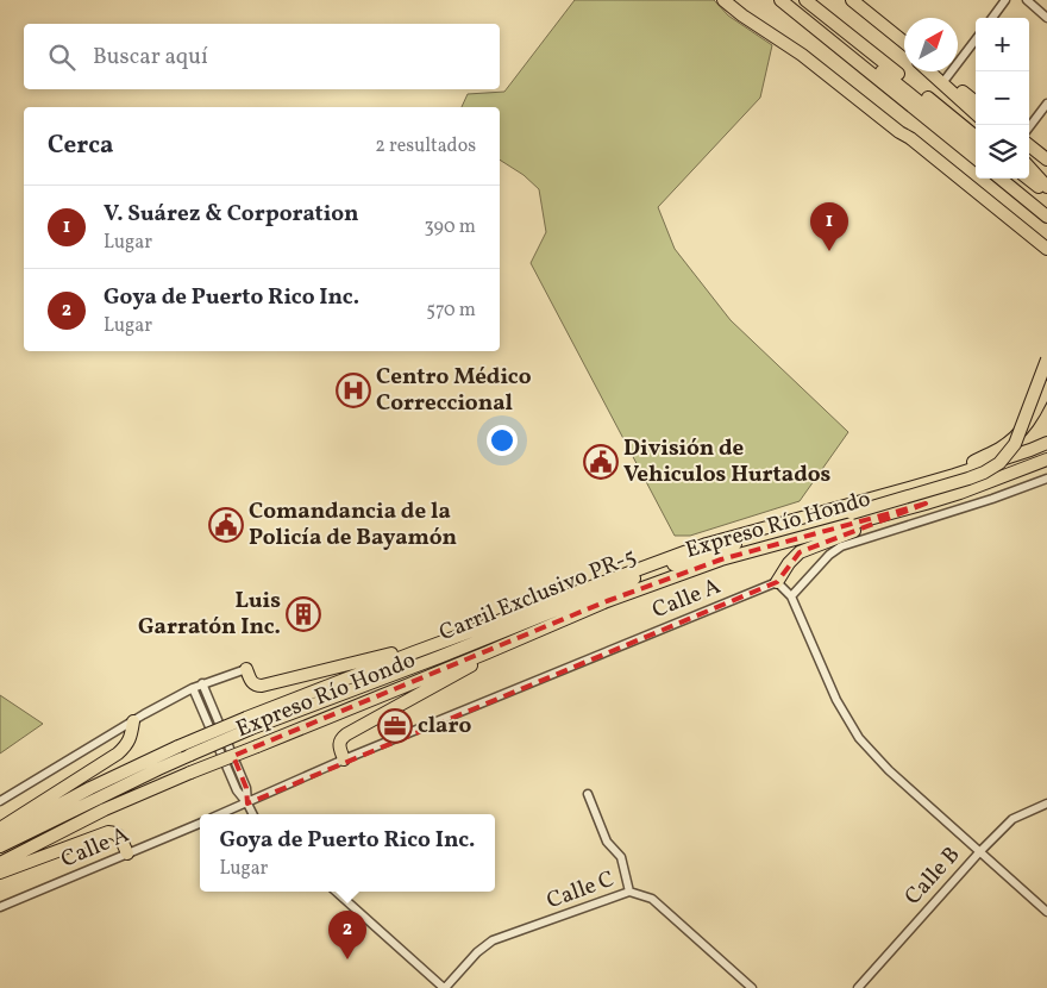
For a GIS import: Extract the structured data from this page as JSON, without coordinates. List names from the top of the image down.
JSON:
{
  "streets": {
    "highway": ["Expreso Río Hondo", "Carril Exclusivo PR-5"],
    "street": ["Calle A", "Calle B", "Calle C"]
  },
  "crossings": [
    ["Expreso Río Hondo", "Carril Exclusivo PR-5"]
  ],
  "places": {
    "hospital": ["Centro Médico Correccional"],
    "public building": ["División de Vehiculos Hurtados", "Comandancia de la Policía de Bayamón"],
    "building": ["Luis Garratón Inc."],
    "office": ["claro"]
  },
  "north": "top right",
  "page": {
    "map_buttons": ["+", "−"],
    "search": "Buscar aquí",
    "heading": ["Cerca", "2 resultados"],
    "list": [
      {
        "mark": "1",
        "name": "V. Suárez & Corporation",
        "note": "Lugar",
        "value": "390 m"
      },
      {
        "mark": "2",
        "name": "Goya de Puerto Rico Inc.",
        "note": "Lugar",
        "value": "570 m"
      }
    ],
    "pins": ["1", "2"],
    "popup": ["Goya de Puerto Rico Inc.", "Lugar"]
  }
}
